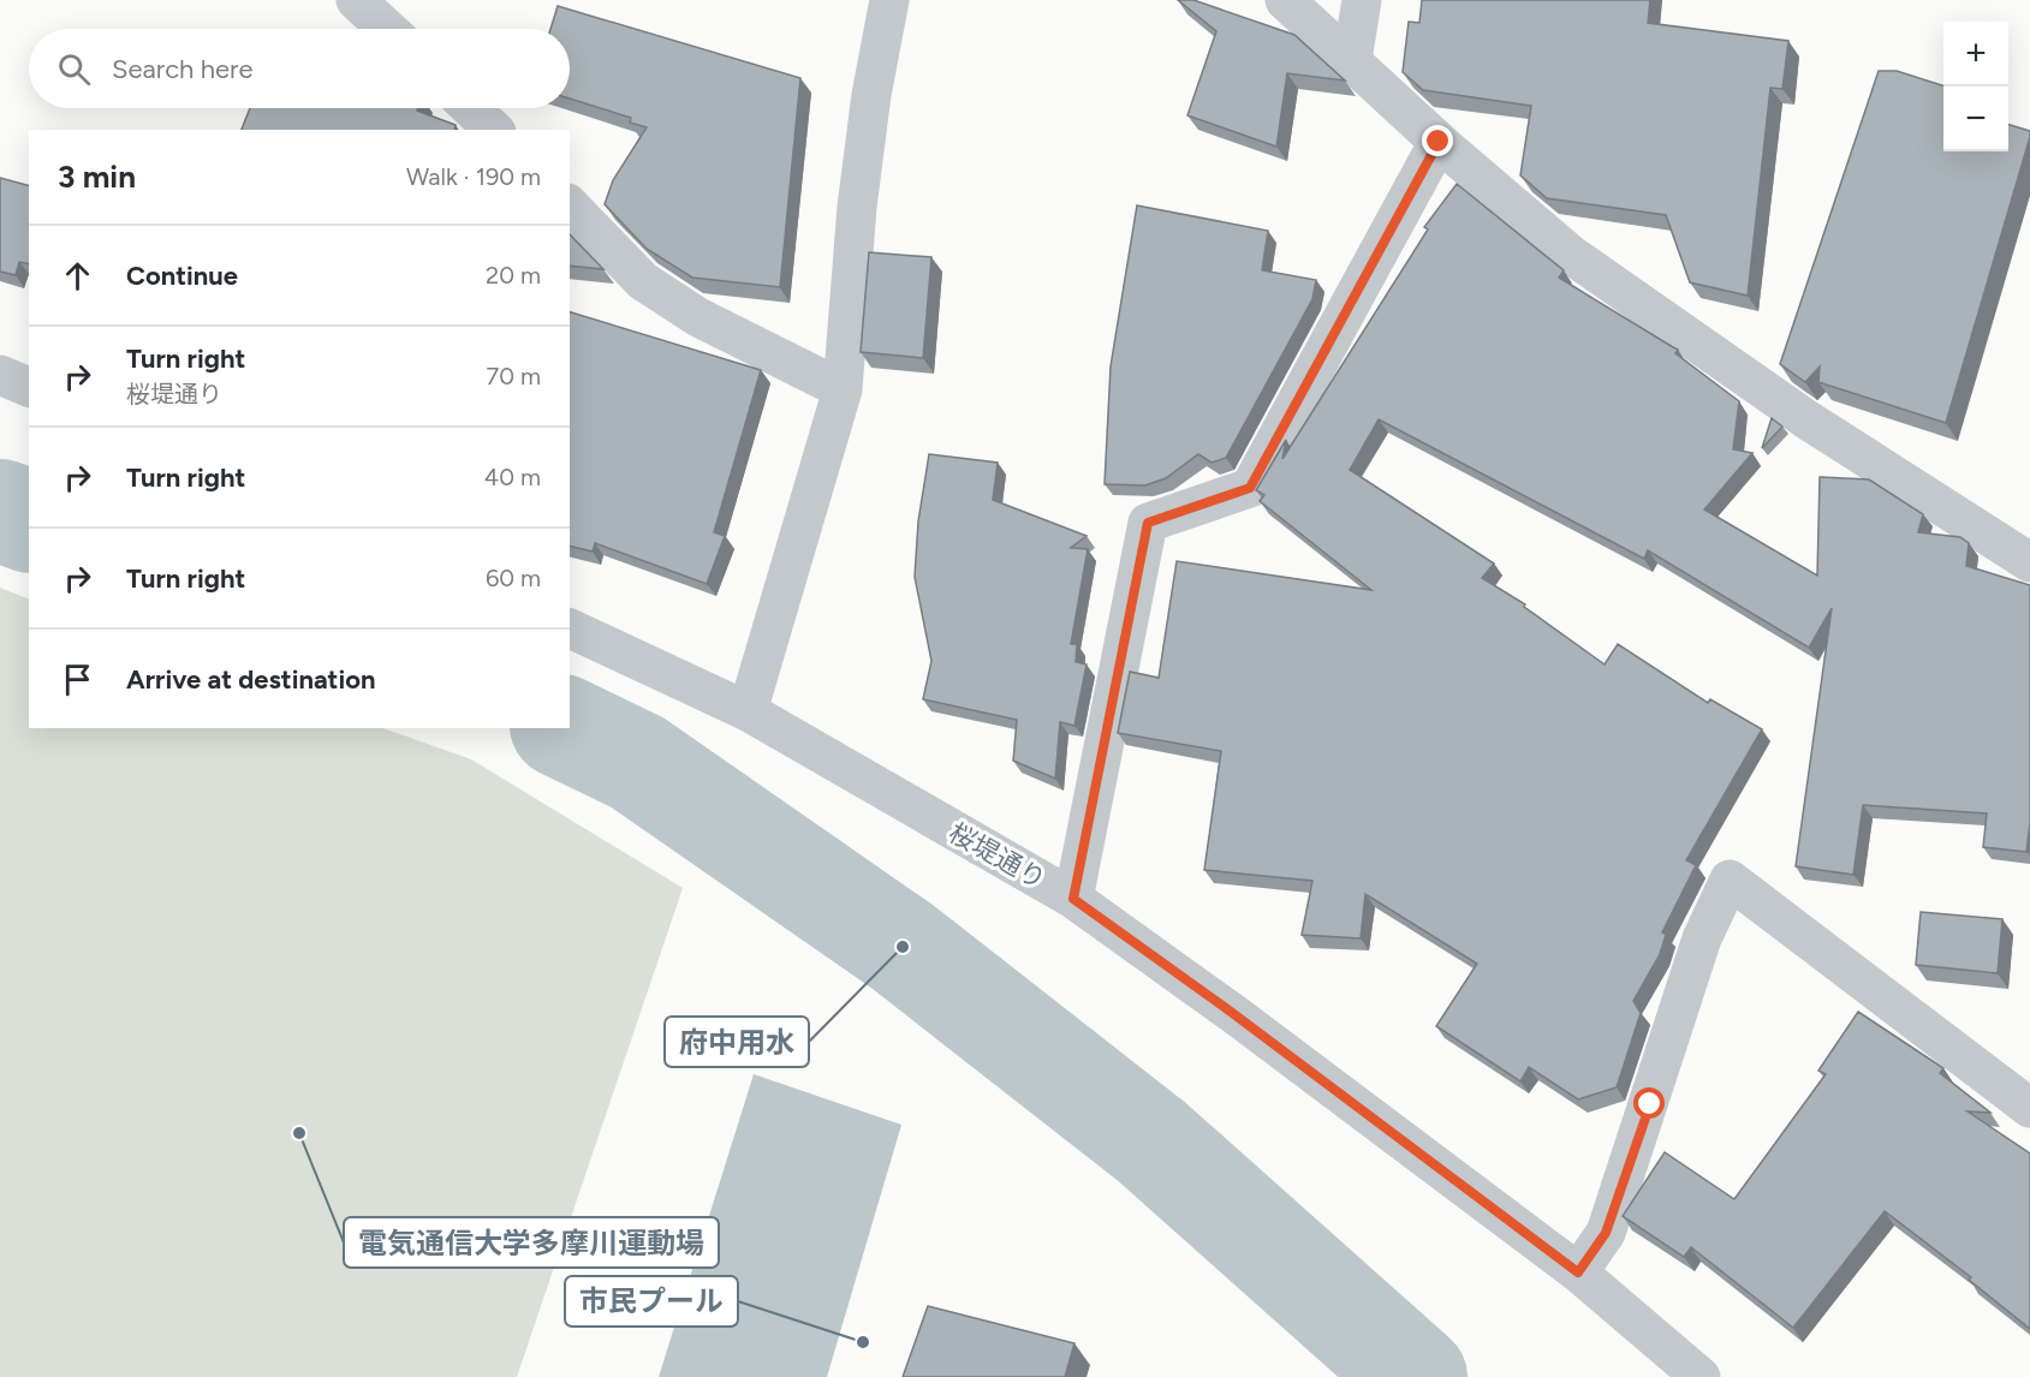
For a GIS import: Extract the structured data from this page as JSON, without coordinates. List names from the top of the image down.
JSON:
{
  "streets": {
    "street": ["桜堤通り"]
  },
  "places": ["府中用水", "電気通信大学多摩川運動場", "市民プール"],
  "page": {
    "map_buttons": ["+", "−"],
    "search": "Search here",
    "heading": ["3 min", "Walk · 190 m"],
    "list": [
      ["Continue", "20 m"],
      ["Turn right", "桜堤通り", "70 m"],
      ["Turn right", "40 m"],
      ["Turn right", "60 m"],
      "Arrive at destination"
    ]
  }
}
